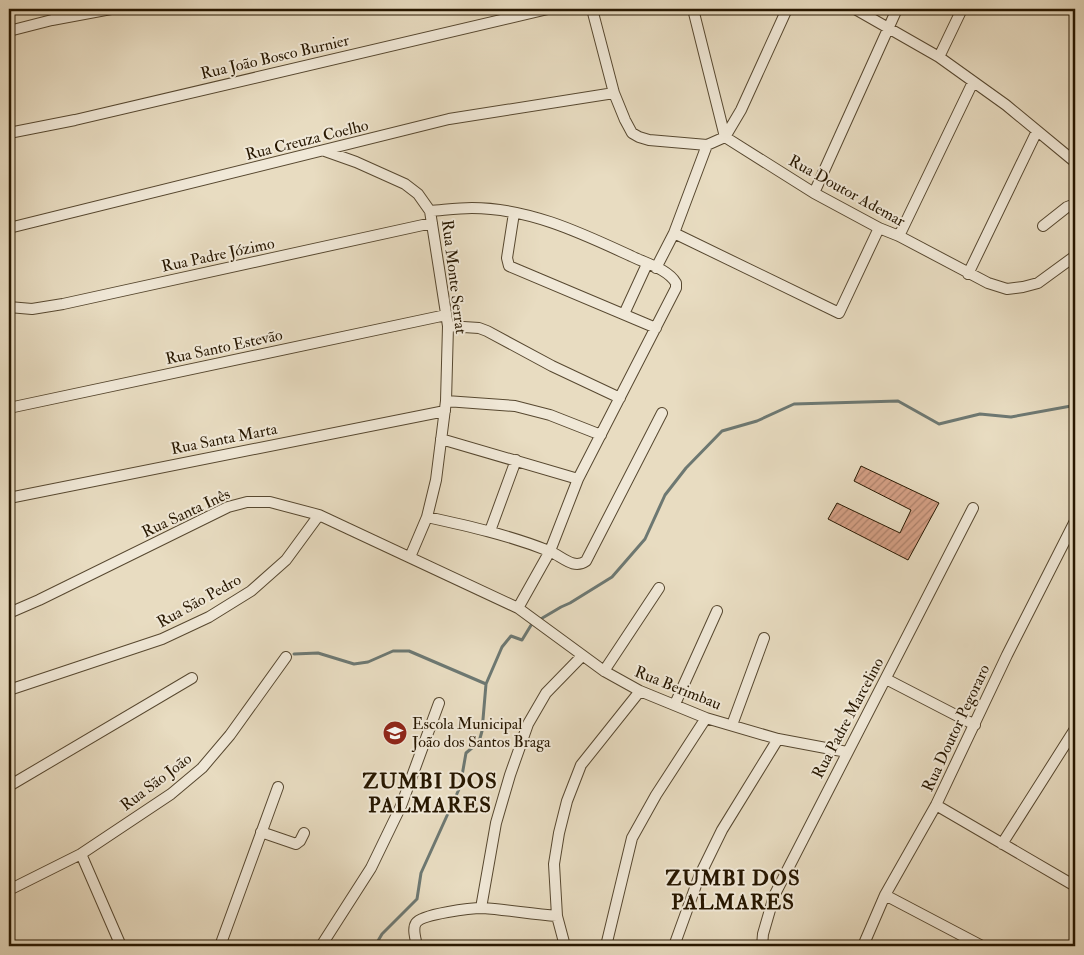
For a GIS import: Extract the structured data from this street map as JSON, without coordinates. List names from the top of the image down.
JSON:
{
  "streets": {
    "street": [
      "Rua João Bosco Burnier",
      "Rua Creuza Coelho",
      "Rua Doutor Ademar",
      "Rua Padre Józimo",
      "Rua Monte Serrat",
      "Rua Santo Estevão",
      "Rua Santa Marta",
      "Rua Santa Inês",
      "Rua São Pedro",
      "Rua Berimbau",
      "Rua Padre Marcelino",
      "Rua Doutor Pegoraro",
      "Rua São João"
    ]
  },
  "crossings": [
    ["Rua Creuza Coelho", "Rua Monte Serrat"],
    ["Rua Padre Józimo", "Rua Monte Serrat"],
    ["Rua Monte Serrat", "Rua Santo Estevão"],
    ["Rua Monte Serrat", "Rua Santa Marta"],
    ["Rua Monte Serrat", "Rua Santa Inês"],
    ["Rua Santa Inês", "Rua São Pedro"],
    ["Rua Santa Inês", "Rua Berimbau"],
    ["Rua Berimbau", "Rua Padre Marcelino"]
  ],
  "districts": ["ZUMBI DOS PALMARES", "ZUMBI DOS PALMARES"],
  "places": {
    "school or university": ["Escola Municipal João dos Santos Braga"]
  }
}
